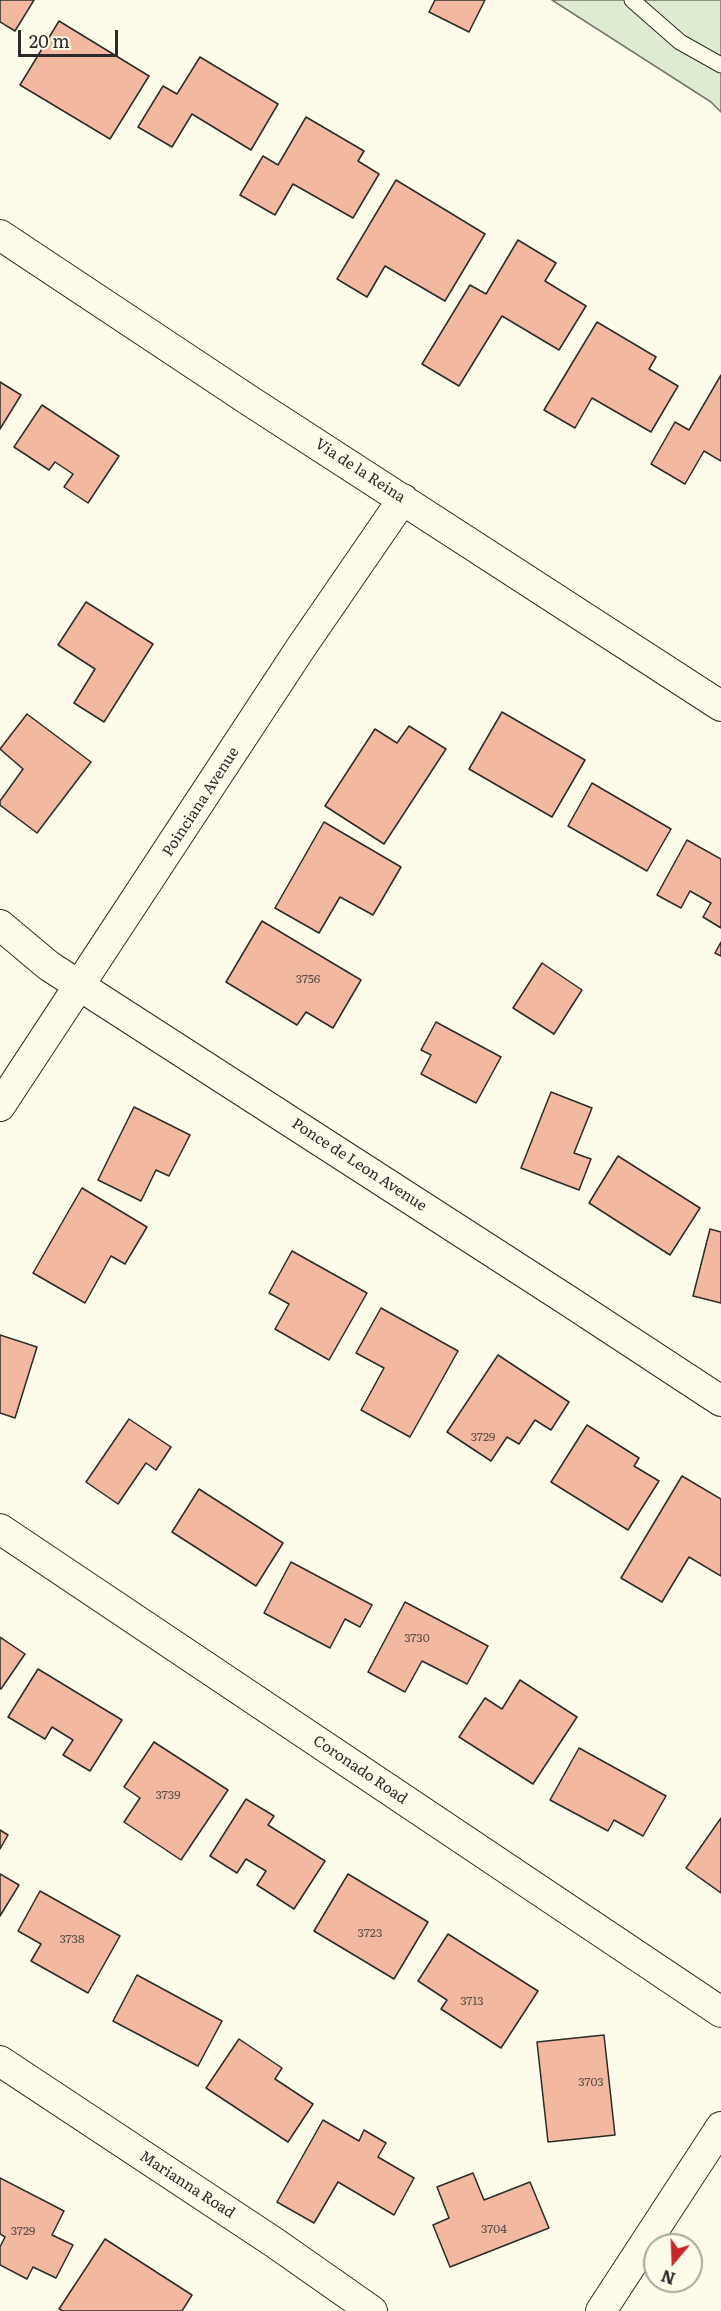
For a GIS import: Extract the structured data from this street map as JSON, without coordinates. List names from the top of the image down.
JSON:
{
  "streets": {
    "street": [
      "Via de la Reina",
      "Poinciana Avenue",
      "Ponce de Leon Avenue",
      "Coronado Road",
      "Marianna Road"
    ]
  },
  "crossings": [
    ["Via de la Reina", "Poinciana Avenue"],
    ["Poinciana Avenue", "Ponce de Leon Avenue"]
  ],
  "house_numbers": [
    "3756",
    "3729",
    "3730",
    "3739",
    "3723",
    "3738",
    "3713",
    "3703",
    "3704",
    "3729"
  ],
  "scale_bar": "20 m",
  "north": "bottom"
}
